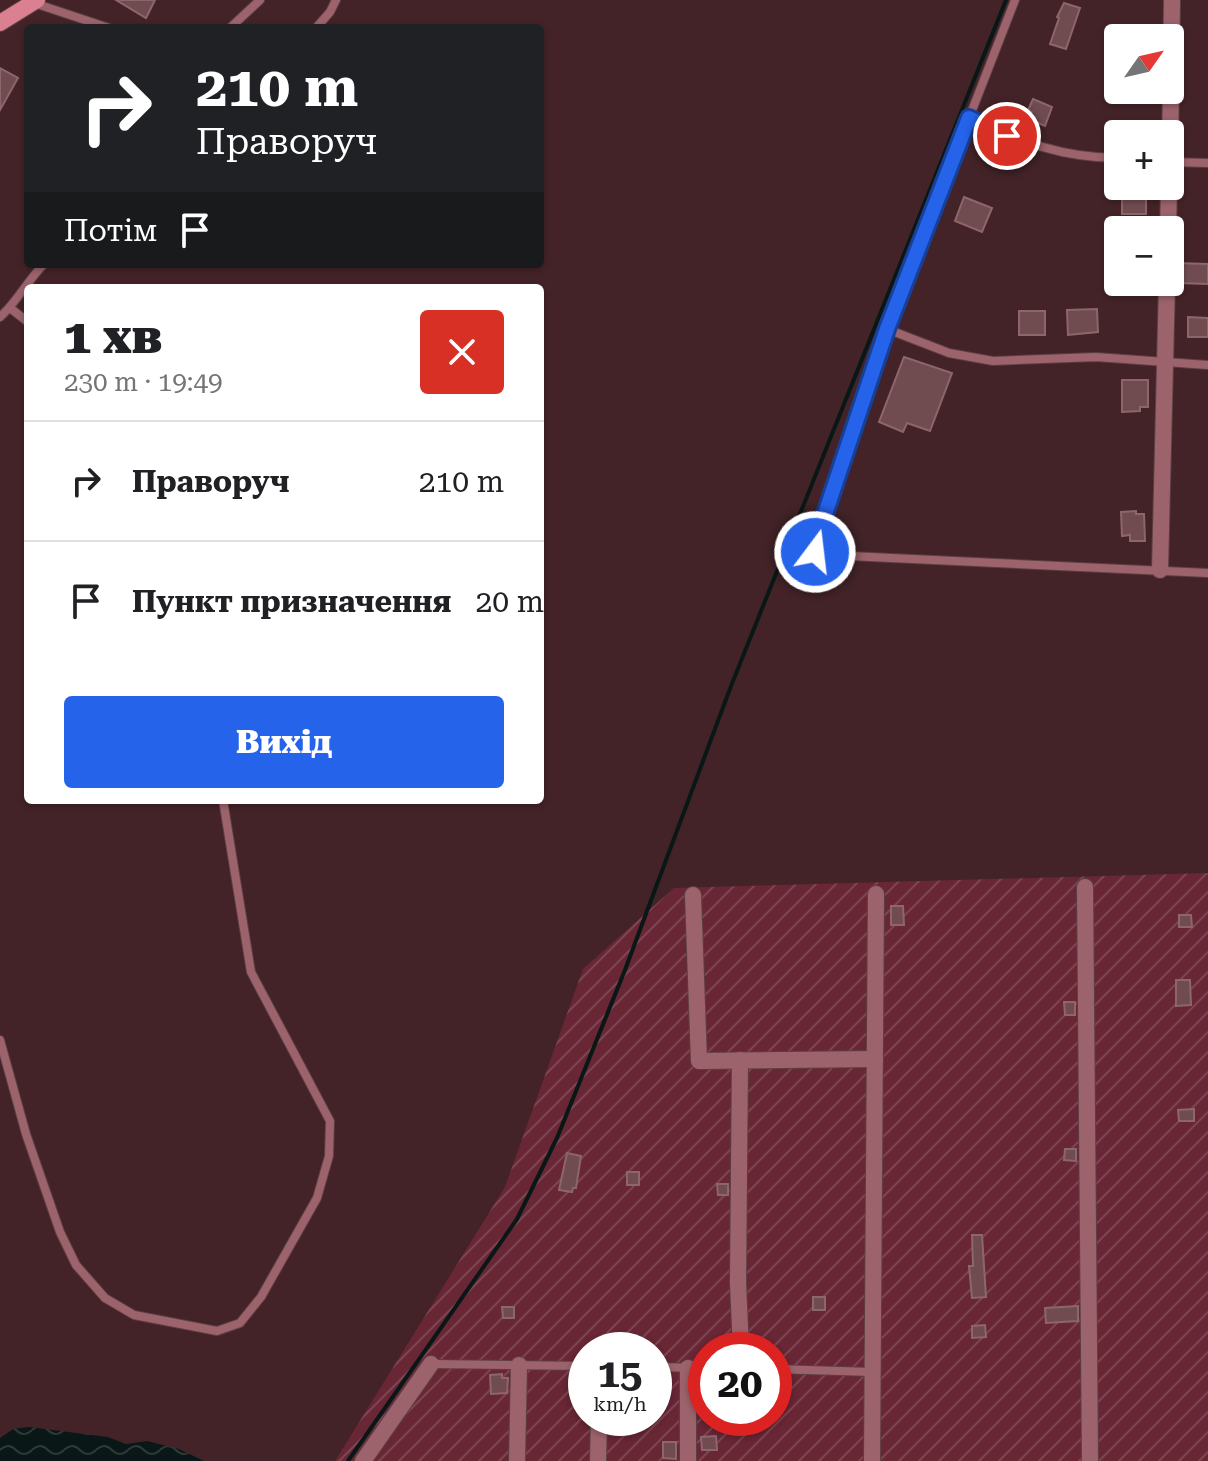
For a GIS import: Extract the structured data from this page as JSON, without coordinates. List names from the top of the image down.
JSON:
{
  "north": "top right",
  "page": {
    "map_buttons": ["+", "−"],
    "turn": ["210 m", "Праворуч"],
    "then": "Потім",
    "heading": ["1 хв", "230 m · 19:49"],
    "list": [
      {
        "name": "Праворуч",
        "value": "210 m"
      },
      {
        "name": "Пункт призначення",
        "value": "20 m"
      }
    ],
    "buttons": "Вихід",
    "speed": "15 km/h",
    "limit": "20"
  }
}
